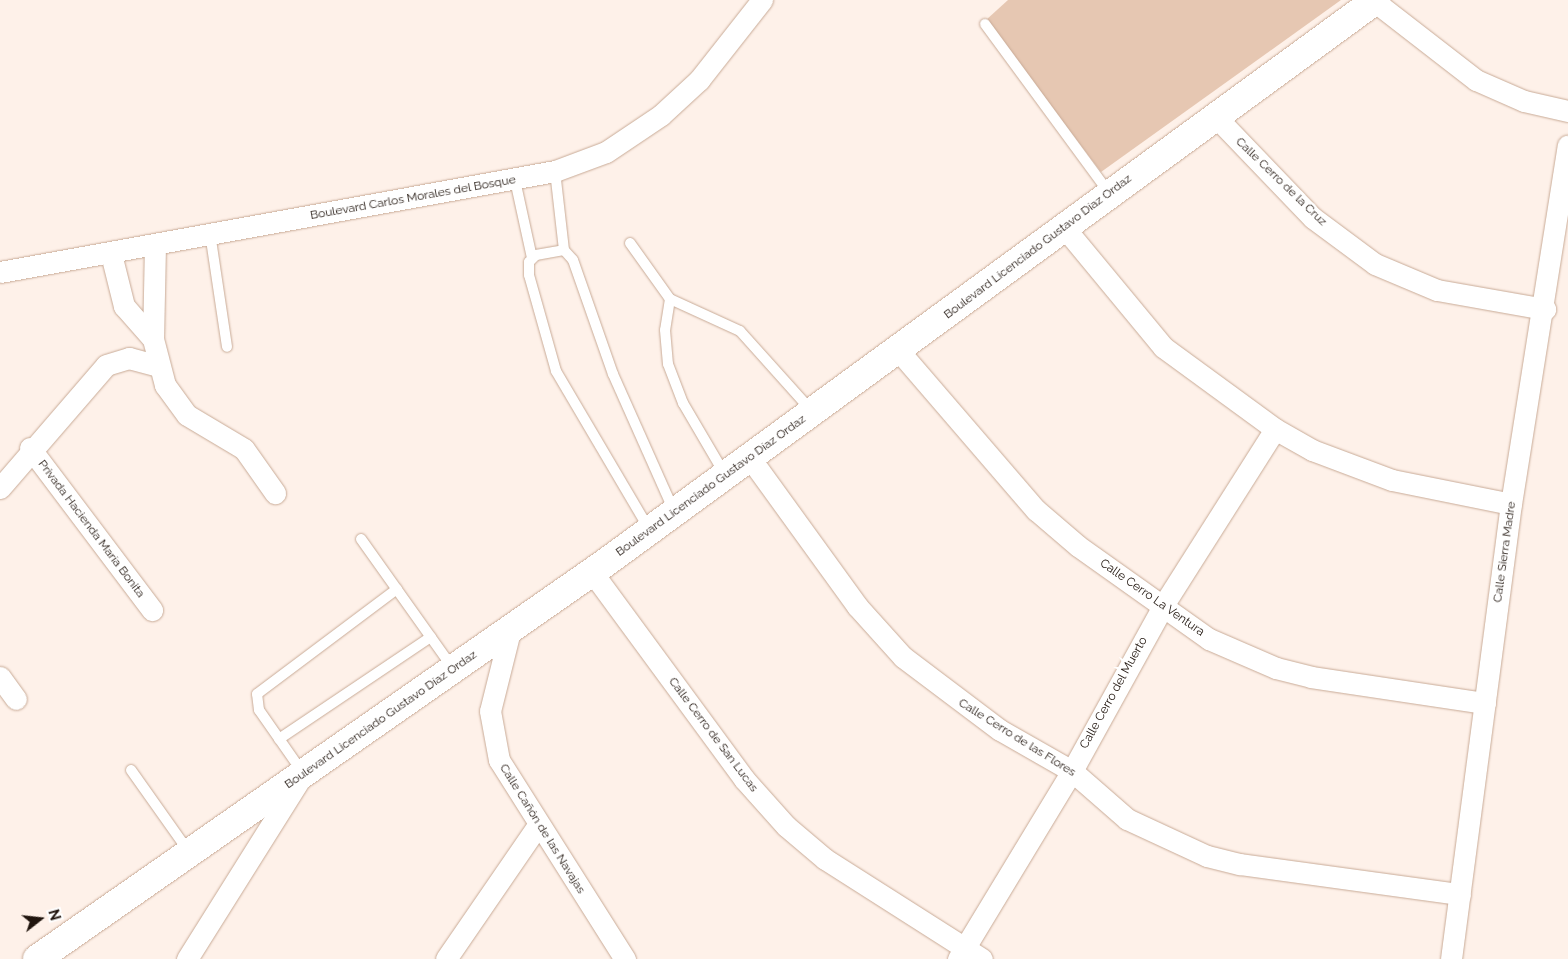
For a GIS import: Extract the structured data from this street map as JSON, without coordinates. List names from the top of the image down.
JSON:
{
  "streets": {
    "main road": ["Boulevard Licenciado Gustavo Díaz Ordaz"],
    "street": [
      "Calle Cerro de la Cruz",
      "Boulevard Carlos Morales del Bosque",
      "Privada Hacienda María Bonita",
      "Calle Sierra Madre",
      "Calle Cerro La Ventura",
      "Calle Cerro del Muerto",
      "Calle Cerro de San Lucas",
      "Calle Cerro de las Flores",
      "Calle Cañón de las Navajas"
    ]
  },
  "crossings": [
    ["Calle Cerro de la Cruz", "Boulevard Licenciado Gustavo Díaz Ordaz"],
    ["Calle Cerro de la Cruz", "Calle Sierra Madre"],
    ["Boulevard Licenciado Gustavo Díaz Ordaz", "Calle Cerro La Ventura"],
    ["Boulevard Licenciado Gustavo Díaz Ordaz", "Calle Cerro de San Lucas"],
    ["Boulevard Licenciado Gustavo Díaz Ordaz", "Calle Cerro de las Flores"],
    ["Boulevard Licenciado Gustavo Díaz Ordaz", "Calle Cañón de las Navajas"],
    ["Calle Sierra Madre", "Calle Cerro La Ventura"],
    ["Calle Sierra Madre", "Calle Cerro de las Flores"],
    ["Calle Cerro La Ventura", "Calle Cerro del Muerto"],
    ["Calle Cerro del Muerto", "Calle Cerro de San Lucas"],
    ["Calle Cerro del Muerto", "Calle Cerro de las Flores"]
  ],
  "north": "right"
}
